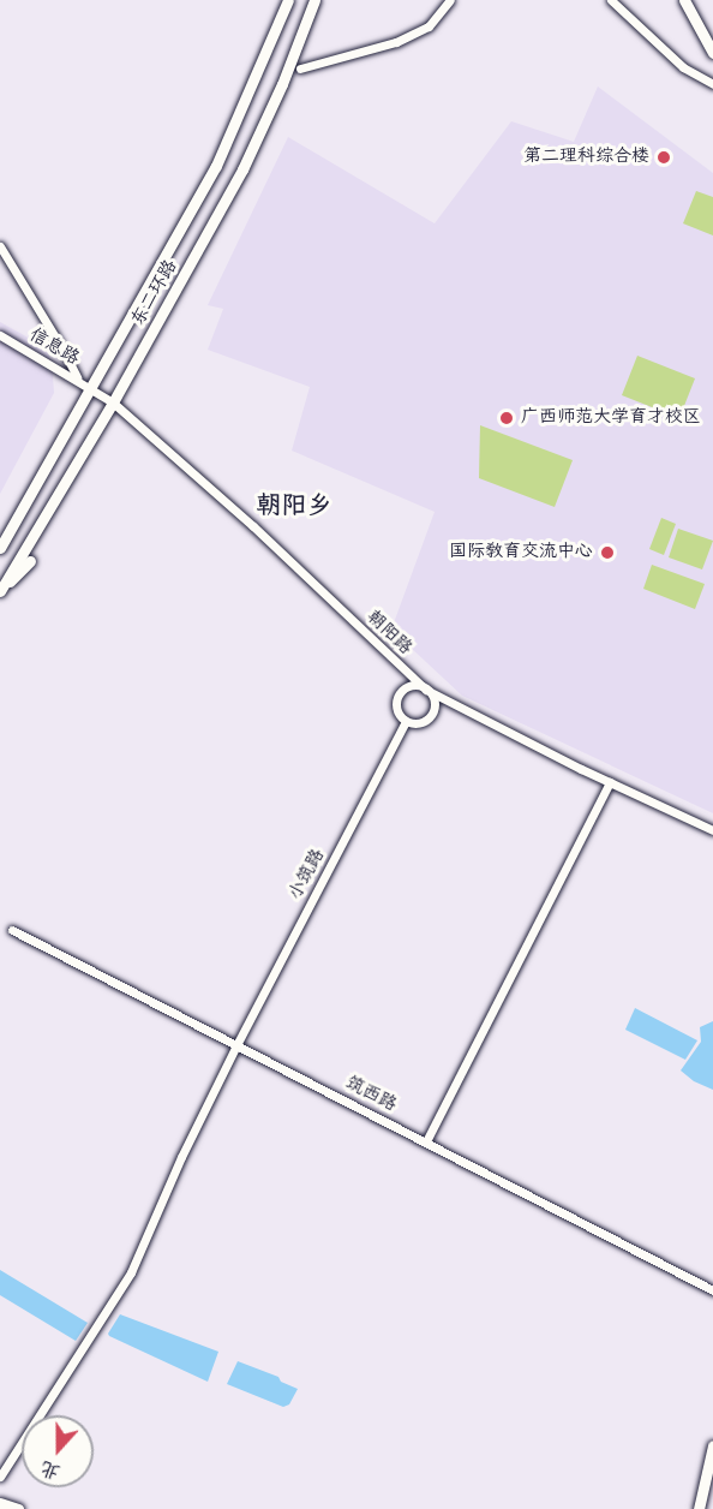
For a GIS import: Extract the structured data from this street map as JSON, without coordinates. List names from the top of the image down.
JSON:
{
  "streets": {
    "main road": ["东二环路"],
    "street": [
      "信息路",
      "朝阳路",
      "小筑路",
      "筑西路"
    ]
  },
  "crossings": [
    ["东二环路", "信息路"],
    ["东二环路", "朝阳路"],
    ["信息路", "朝阳路"],
    ["朝阳路", "小筑路"],
    ["小筑路", "筑西路"]
  ],
  "districts": ["朝阳乡"],
  "places": ["第二理科综合楼", "广西师范大学育才校区", "国际教育交流中心"],
  "north": "bottom"
}
